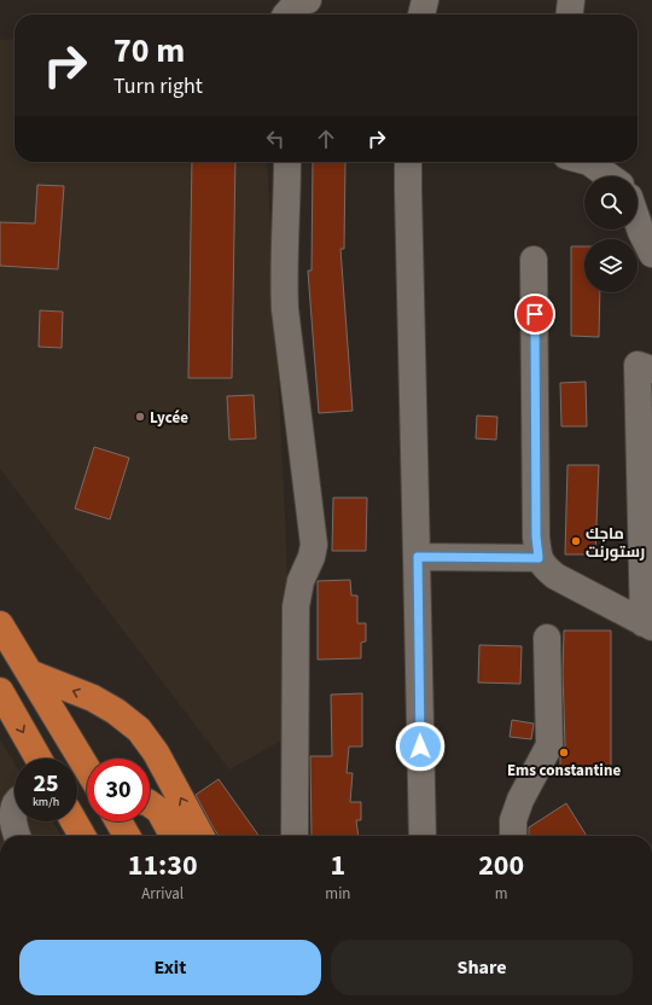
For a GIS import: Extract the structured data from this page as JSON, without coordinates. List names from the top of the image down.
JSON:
{
  "places": ["Lycée", "ماجك رستورنت", "Ems constantine"],
  "page": {
    "turn": ["70 m", "Turn right"],
    "speed": "25 km/h",
    "limit": "30",
    "eta": [
      "11:30",
      "Arrival",
      "1",
      "min",
      "200",
      "m"
    ],
    "buttons": ["Exit", "Share"]
  }
}
